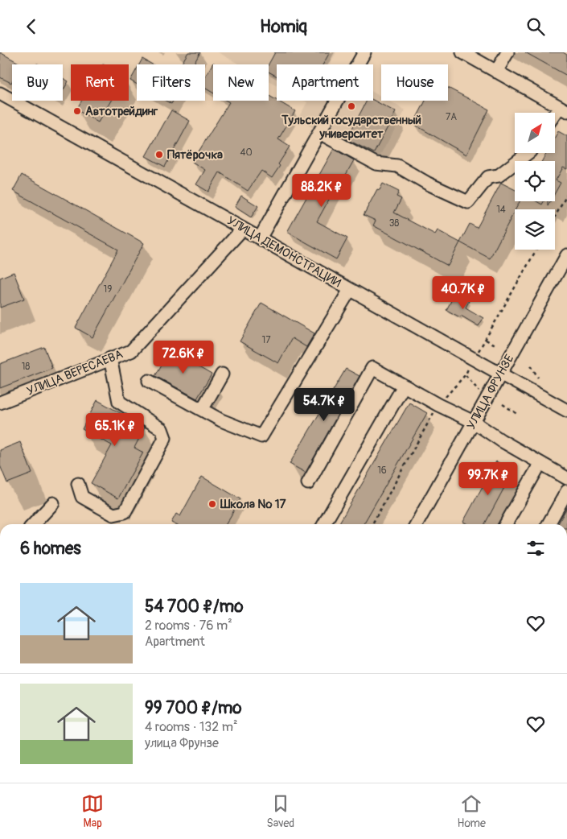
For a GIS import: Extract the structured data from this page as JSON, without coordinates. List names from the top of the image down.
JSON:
{
  "streets": {
    "street": ["УЛИЦА ДЕМОНСТРАЦИИ", "УЛИЦА ВЕРЕСАЕВА", "УЛИЦА ФРУНЗЕ"]
  },
  "crossings": [
    ["УЛИЦА ДЕМОНСТРАЦИИ", "УЛИЦА ВЕРЕСАЕВА"],
    ["УЛИЦА ДЕМОНСТРАЦИИ", "УЛИЦА ФРУНЗЕ"]
  ],
  "places": [
    "Тульский государственный университет",
    "Автотрейдинг",
    "Пятёрочка",
    "Школа № 17"
  ],
  "house_numbers": [
    "7А",
    "40",
    "14",
    "38",
    "19",
    "17",
    "18",
    "16"
  ],
  "north": "top right",
  "page": {
    "header": "Homiq",
    "chip": [
      "Buy",
      "Rent",
      "Filters",
      "New",
      "Apartment",
      "House"
    ],
    "price": [
      "88.2K ₽",
      "40.7K ₽",
      "72.6K ₽",
      "54.7K ₽",
      "65.1K ₽",
      "99.7K ₽"
    ],
    "heading": "6 homes",
    "list": [
      {
        "name": "54 700 ₽/mo",
        "note": "2 rooms · 76 m² · Apartment"
      },
      {
        "name": "99 700 ₽/mo",
        "note": "4 rooms · 132 m² · улица Фрунзе"
      }
    ],
    "tabs": ["Map", "Saved", "Home"]
  }
}
